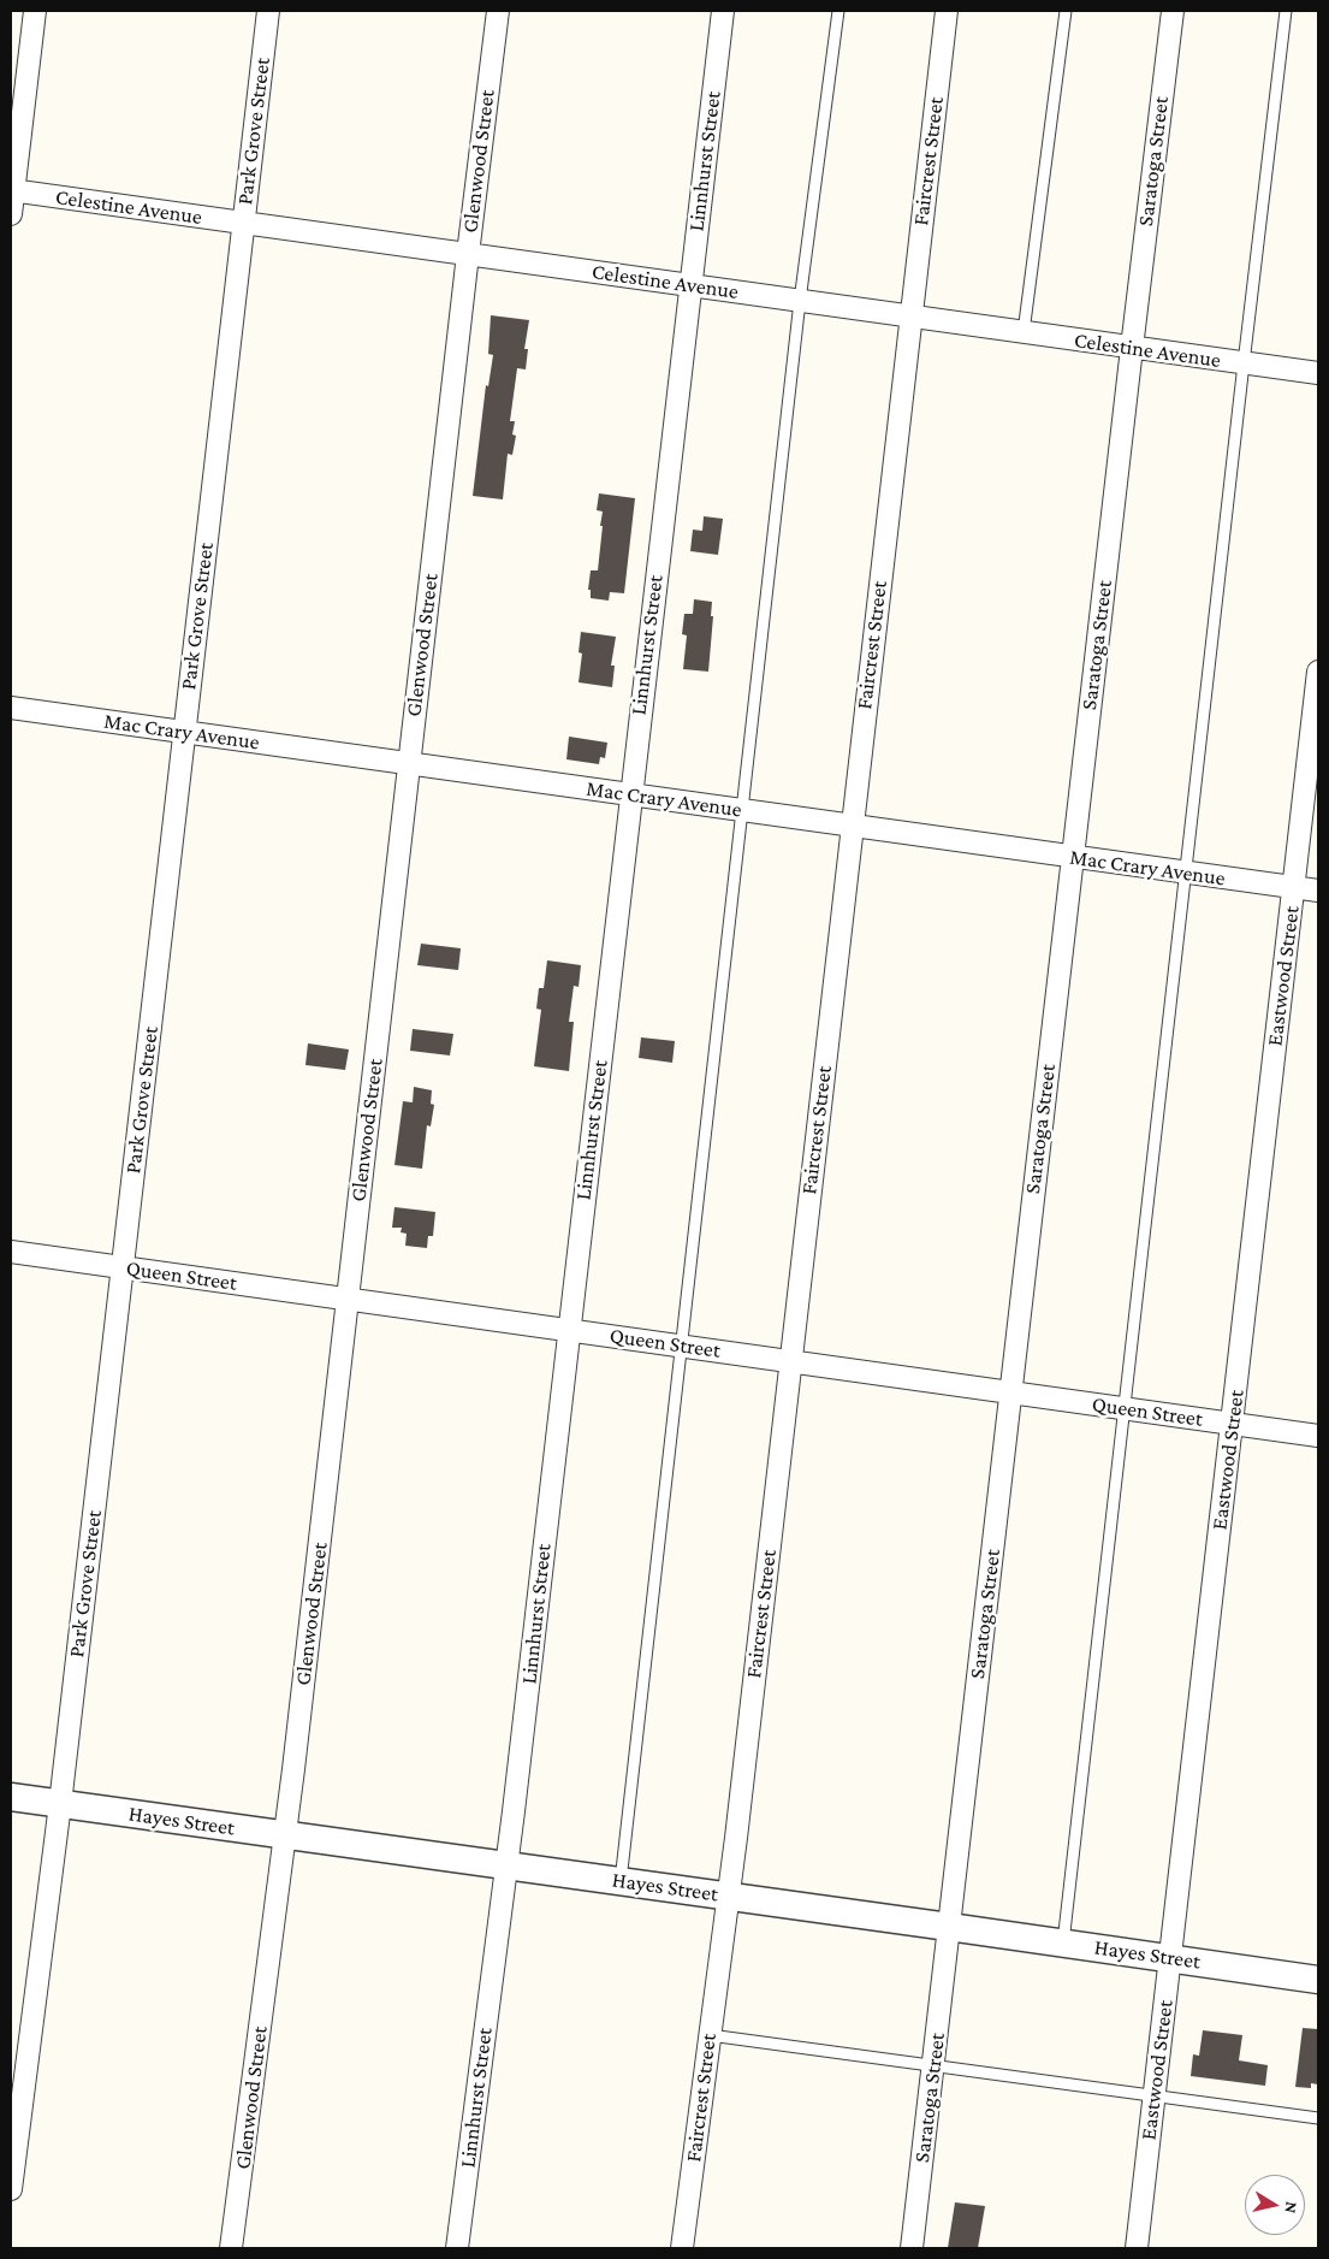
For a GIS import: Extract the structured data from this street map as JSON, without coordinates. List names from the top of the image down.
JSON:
{
  "streets": {
    "street": [
      "Park Grove Street",
      "Glenwood Street",
      "Linnhurst Street",
      "Faircrest Street",
      "Saratoga Street",
      "Celestine Avenue",
      "Mac Crary Avenue",
      "Eastwood Street",
      "Queen Street",
      "Hayes Street"
    ]
  },
  "crossings": [
    ["Park Grove Street", "Celestine Avenue"],
    ["Park Grove Street", "Mac Crary Avenue"],
    ["Park Grove Street", "Queen Street"],
    ["Park Grove Street", "Hayes Street"],
    ["Glenwood Street", "Celestine Avenue"],
    ["Glenwood Street", "Mac Crary Avenue"],
    ["Glenwood Street", "Queen Street"],
    ["Glenwood Street", "Hayes Street"],
    ["Linnhurst Street", "Celestine Avenue"],
    ["Linnhurst Street", "Mac Crary Avenue"],
    ["Linnhurst Street", "Queen Street"],
    ["Linnhurst Street", "Hayes Street"],
    ["Faircrest Street", "Celestine Avenue"],
    ["Faircrest Street", "Mac Crary Avenue"],
    ["Faircrest Street", "Queen Street"],
    ["Faircrest Street", "Hayes Street"],
    ["Saratoga Street", "Celestine Avenue"],
    ["Saratoga Street", "Mac Crary Avenue"],
    ["Saratoga Street", "Queen Street"],
    ["Saratoga Street", "Hayes Street"],
    ["Mac Crary Avenue", "Eastwood Street"],
    ["Eastwood Street", "Queen Street"],
    ["Eastwood Street", "Hayes Street"]
  ],
  "north": "right"
}
